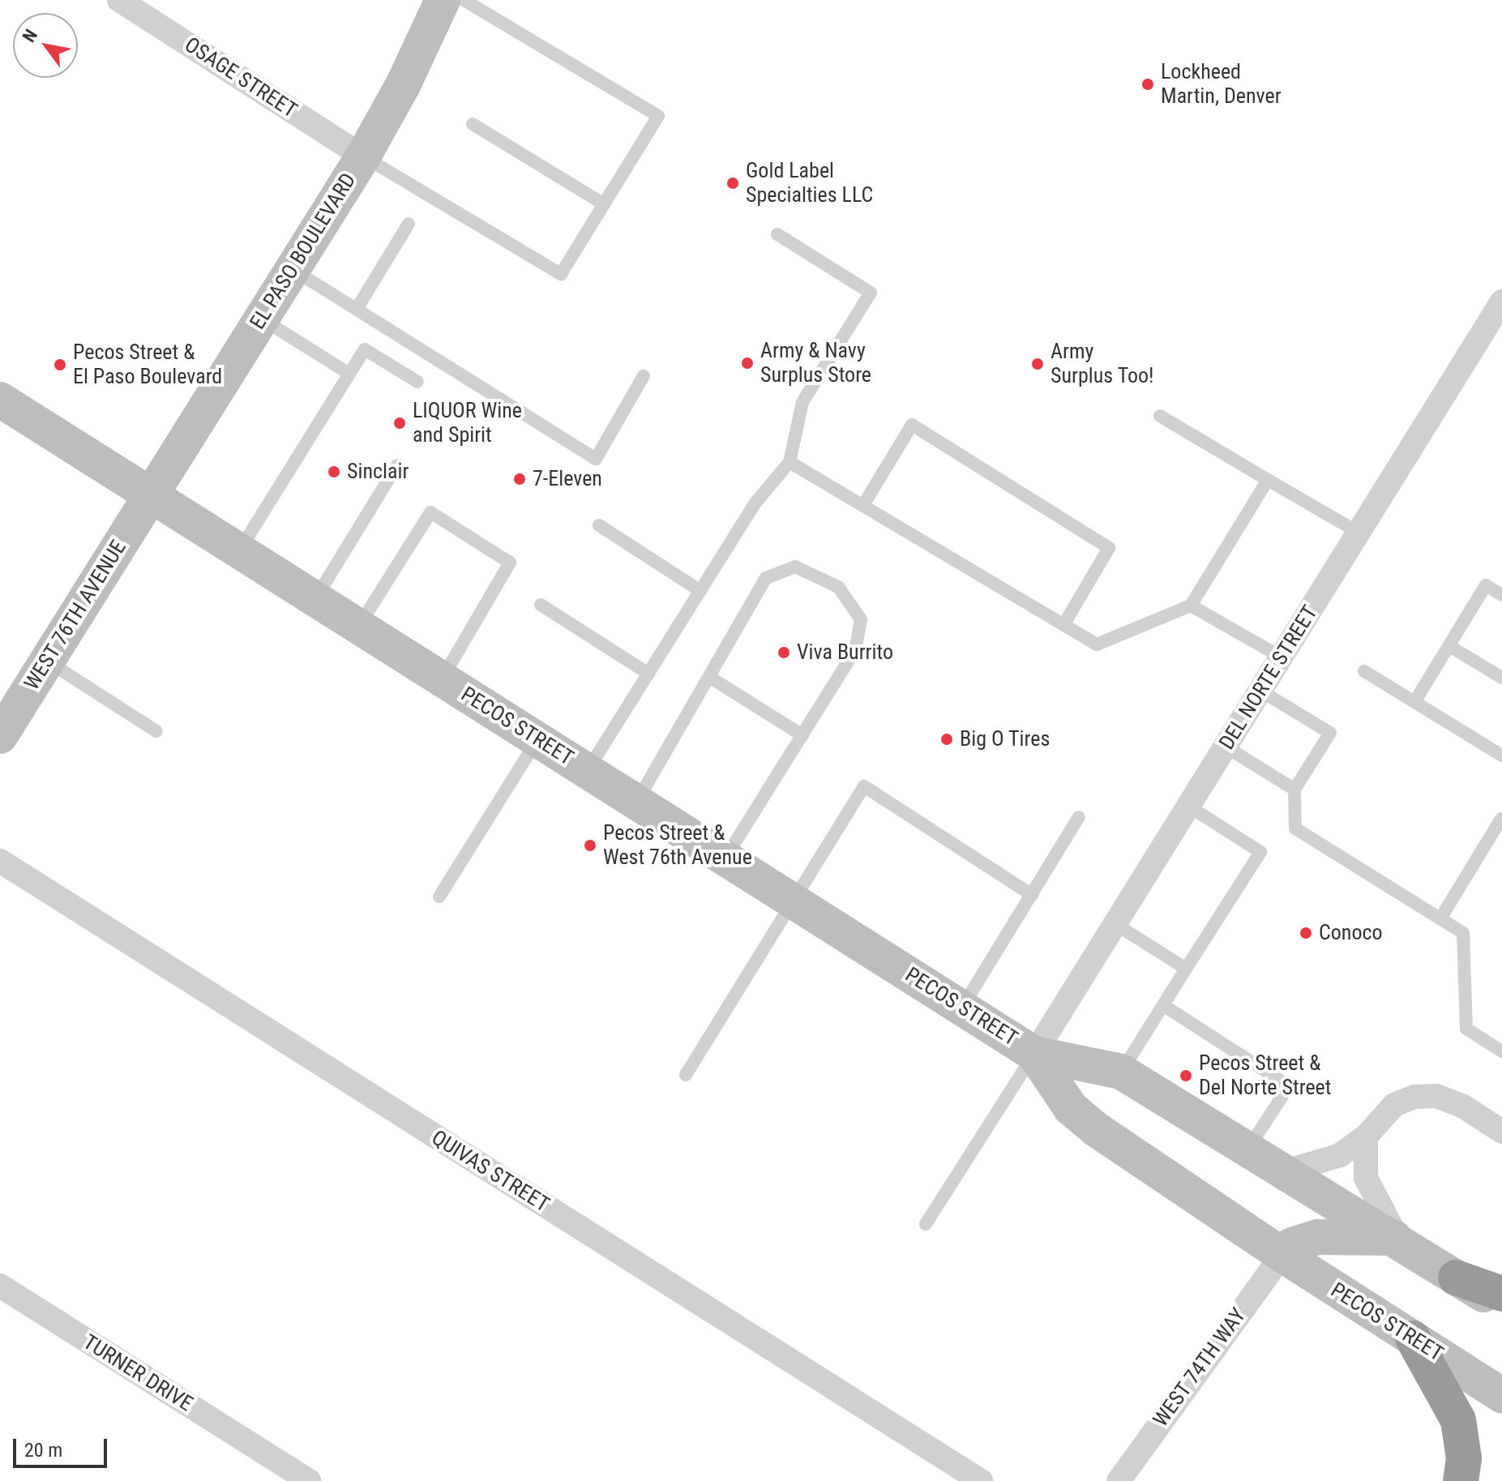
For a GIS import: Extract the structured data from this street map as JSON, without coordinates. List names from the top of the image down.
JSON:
{
  "streets": {
    "main road": ["EL PASO BOULEVARD", "WEST 76TH AVENUE", "PECOS STREET"],
    "street": [
      "OSAGE STREET",
      "DEL NORTE STREET",
      "QUIVAS STREET",
      "WEST 74TH WAY",
      "TURNER DRIVE"
    ]
  },
  "crossings": [
    ["OSAGE STREET", "EL PASO BOULEVARD"],
    ["EL PASO BOULEVARD", "WEST 76TH AVENUE"],
    ["EL PASO BOULEVARD", "PECOS STREET"],
    ["WEST 76TH AVENUE", "PECOS STREET"],
    ["DEL NORTE STREET", "PECOS STREET"],
    ["PECOS STREET", "WEST 74TH WAY"]
  ],
  "places": [
    "Lockheed Martin, Denver",
    "Gold Label Specialties LLC",
    "Army & Navy Surplus Store",
    "Army Surplus Too!",
    "Pecos Street & El Paso Boulevard",
    "LIQUOR Wine and Spirit",
    "Sinclair",
    "7-Eleven",
    "Viva Burrito",
    "Big O Tires",
    "Pecos Street & West 76th Avenue",
    "Conoco",
    "Pecos Street & Del Norte Street"
  ],
  "scale_bar": "20 m",
  "north": "top left"
}
